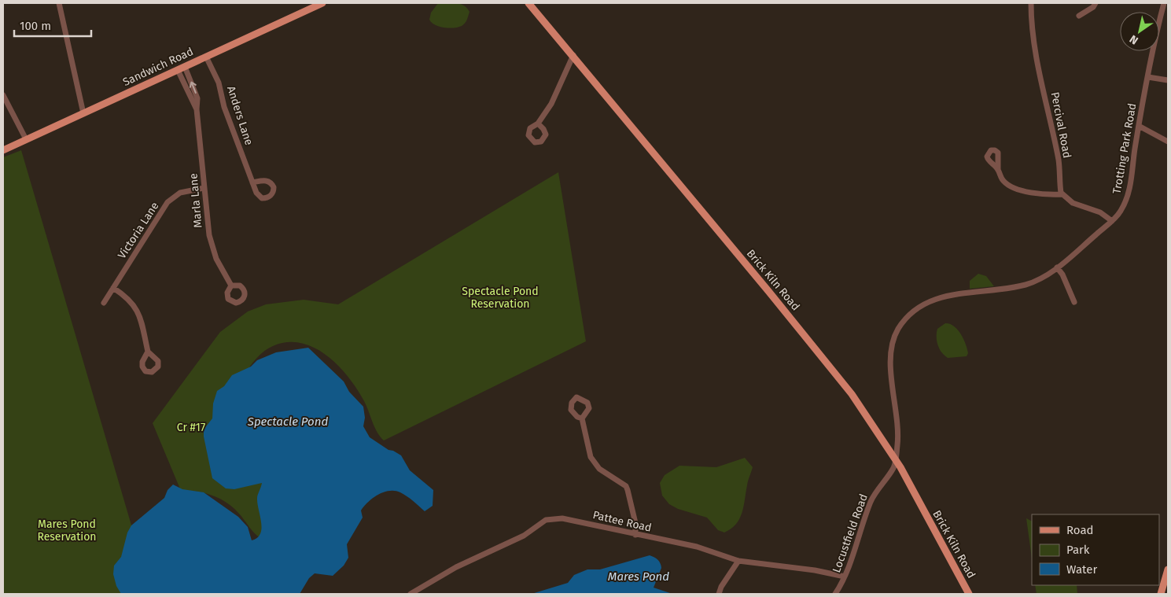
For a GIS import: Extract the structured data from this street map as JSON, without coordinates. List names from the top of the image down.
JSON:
{
  "streets": {
    "main road": ["Sandwich Road", "Brick Kiln Road"],
    "street": [
      "Anders Lane",
      "Percival Road",
      "Trotting Park Road",
      "Marla Lane",
      "Victoria Lane",
      "Pattee Road",
      "Locustfield Road"
    ]
  },
  "crossings": [
    ["Sandwich Road", "Anders Lane"],
    ["Sandwich Road", "Marla Lane"],
    ["Trotting Park Road", "Brick Kiln Road"],
    ["Trotting Park Road", "Locustfield Road"],
    ["Marla Lane", "Victoria Lane"],
    ["Brick Kiln Road", "Locustfield Road"],
    ["Pattee Road", "Locustfield Road"]
  ],
  "water": ["Spectacle Pond", "Mares Pond"],
  "parks": ["Spectacle Pond Reservation", "Cr #17", "Mares Pond Reservation"],
  "legend": ["Road", "Park", "Water"],
  "scale_bar": "100 m",
  "north": "bottom left"
}
